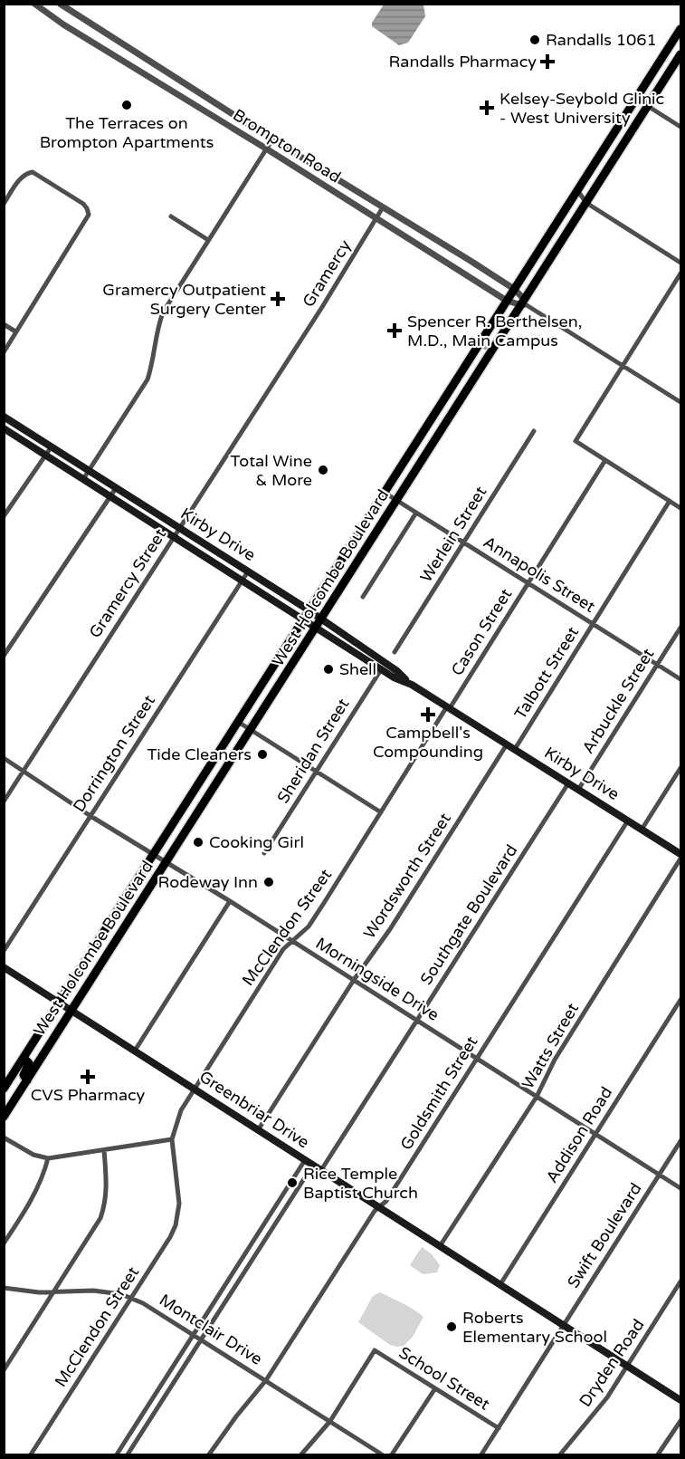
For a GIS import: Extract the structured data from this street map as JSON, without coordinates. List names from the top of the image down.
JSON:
{
  "streets": {
    "main road": ["Kirby Drive", "West Holcombe Boulevard", "Greenbriar Drive"],
    "street": [
      "Brompton Road",
      "Gramercy",
      "Werlein Street",
      "Annapolis Street",
      "Gramercy Street",
      "Cason Street",
      "Talbott Street",
      "Arbuckle Street",
      "Sheridan Street",
      "Dorrington Street",
      "Wordsworth Street",
      "Southgate Boulevard",
      "McClendon Street",
      "Morningside Drive",
      "Watts Street",
      "Goldsmith Street",
      "Addison Road",
      "Swift Boulevard",
      "Montclair Drive",
      "Dryden Road",
      "School Street"
    ]
  },
  "crossings": [
    ["Brompton Road", "Gramercy"],
    ["Brompton Road", "West Holcombe Boulevard"],
    ["Gramercy", "Gramercy Street"],
    ["Kirby Drive", "West Holcombe Boulevard"],
    ["Kirby Drive", "Gramercy Street"],
    ["Kirby Drive", "Cason Street"],
    ["Kirby Drive", "Talbott Street"],
    ["Kirby Drive", "Arbuckle Street"],
    ["Kirby Drive", "Sheridan Street"],
    ["Kirby Drive", "Dorrington Street"],
    ["Kirby Drive", "Wordsworth Street"],
    ["Kirby Drive", "Southgate Boulevard"],
    ["Kirby Drive", "McClendon Street"],
    ["Kirby Drive", "Goldsmith Street"],
    ["Werlein Street", "Annapolis Street"],
    ["Annapolis Street", "West Holcombe Boulevard"],
    ["Annapolis Street", "Cason Street"],
    ["Annapolis Street", "Talbott Street"],
    ["Annapolis Street", "Arbuckle Street"],
    ["West Holcombe Boulevard", "Morningside Drive"],
    ["West Holcombe Boulevard", "Greenbriar Drive"],
    ["Gramercy Street", "Morningside Drive"],
    ["Cason Street", "McClendon Street"],
    ["Dorrington Street", "Morningside Drive"],
    ["Wordsworth Street", "Morningside Drive"],
    ["Wordsworth Street", "Greenbriar Drive"],
    ["Southgate Boulevard", "Morningside Drive"],
    ["Southgate Boulevard", "Greenbriar Drive"],
    ["McClendon Street", "Morningside Drive"],
    ["McClendon Street", "Greenbriar Drive"],
    ["McClendon Street", "Montclair Drive"],
    ["Morningside Drive", "Watts Street"],
    ["Morningside Drive", "Goldsmith Street"],
    ["Morningside Drive", "Addison Road"],
    ["Morningside Drive", "Swift Boulevard"],
    ["Watts Street", "Greenbriar Drive"],
    ["Goldsmith Street", "Greenbriar Drive"],
    ["Goldsmith Street", "Montclair Drive"],
    ["Greenbriar Drive", "Addison Road"],
    ["Greenbriar Drive", "Swift Boulevard"],
    ["Greenbriar Drive", "Dryden Road"],
    ["Swift Boulevard", "School Street"],
    ["Montclair Drive", "School Street"]
  ],
  "places": {
    "other": [
      "Randalls 1061",
      "The Terraces on Brompton Apartments",
      "Total Wine & More",
      "Shell",
      "Tide Cleaners",
      "Cooking Girl",
      "Rodeway Inn",
      "Rice Temple Baptist Church",
      "Roberts Elementary School"
    ],
    "health": [
      "Randalls Pharmacy",
      "Kelsey-Seybold Clinic - West University",
      "Gramercy Outpatient Surgery Center",
      "Spencer R. Berthelsen, M.D., Main Campus",
      "Campbell's Compounding",
      "CVS Pharmacy"
    ]
  }
}
